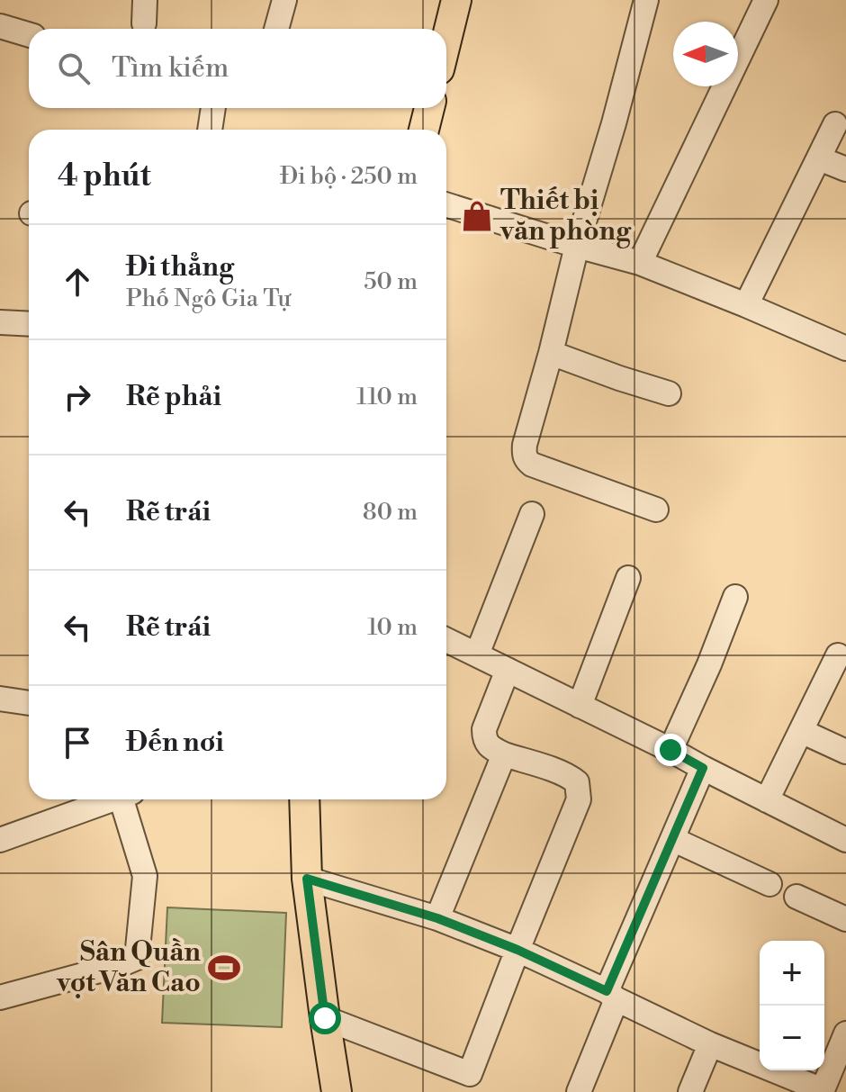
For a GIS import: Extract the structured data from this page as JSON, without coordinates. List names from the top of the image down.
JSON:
{
  "places": {
    "shop": ["Thiết bị văn phòng"],
    "sports": ["Sân Quần vợt Văn Cao"]
  },
  "north": "left",
  "page": {
    "search": "Tìm kiếm",
    "heading": ["4 phút", "Đi bộ · 250 m"],
    "list": [
      ["Đi thẳng", "Phố Ngô Gia Tự", "50 m"],
      ["Rẽ phải", "110 m"],
      ["Rẽ trái", "80 m"],
      ["Rẽ trái", "10 m"],
      "Đến nơi"
    ],
    "map_buttons": ["+", "−"]
  }
}
